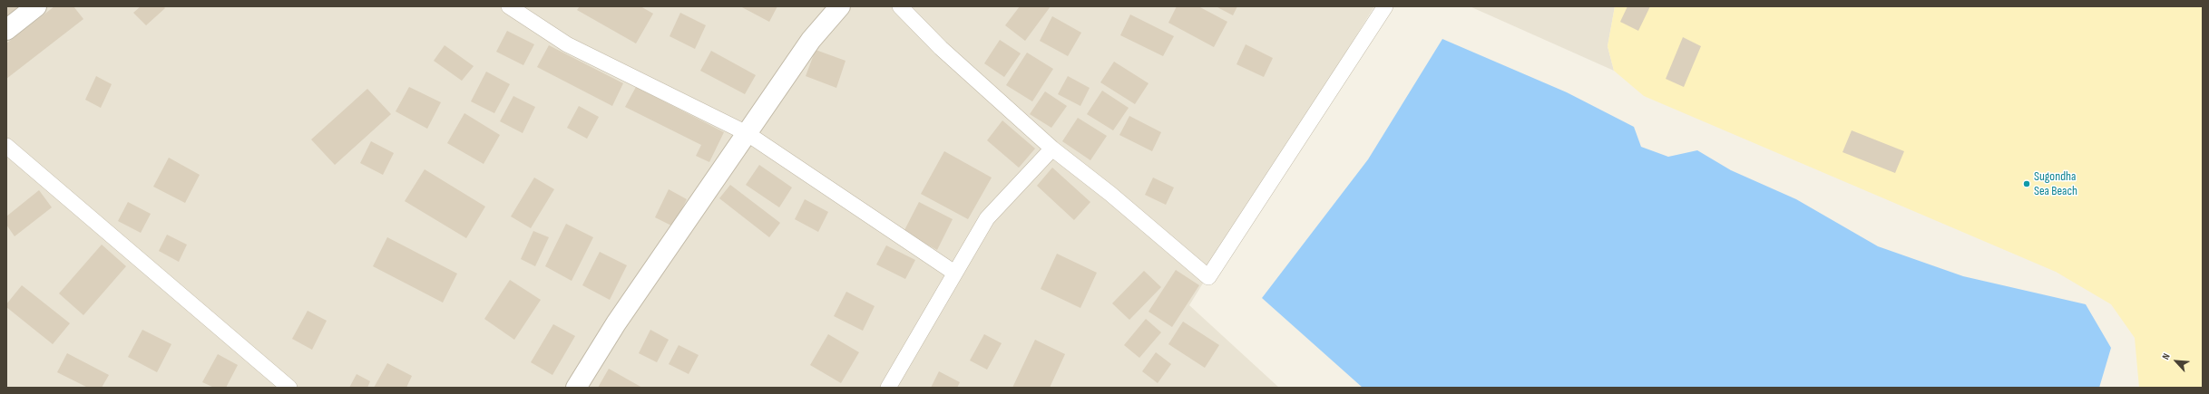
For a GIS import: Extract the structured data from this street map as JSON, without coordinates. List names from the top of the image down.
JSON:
{
  "places": ["Sugondha Sea Beach"],
  "north": "top left"
}
